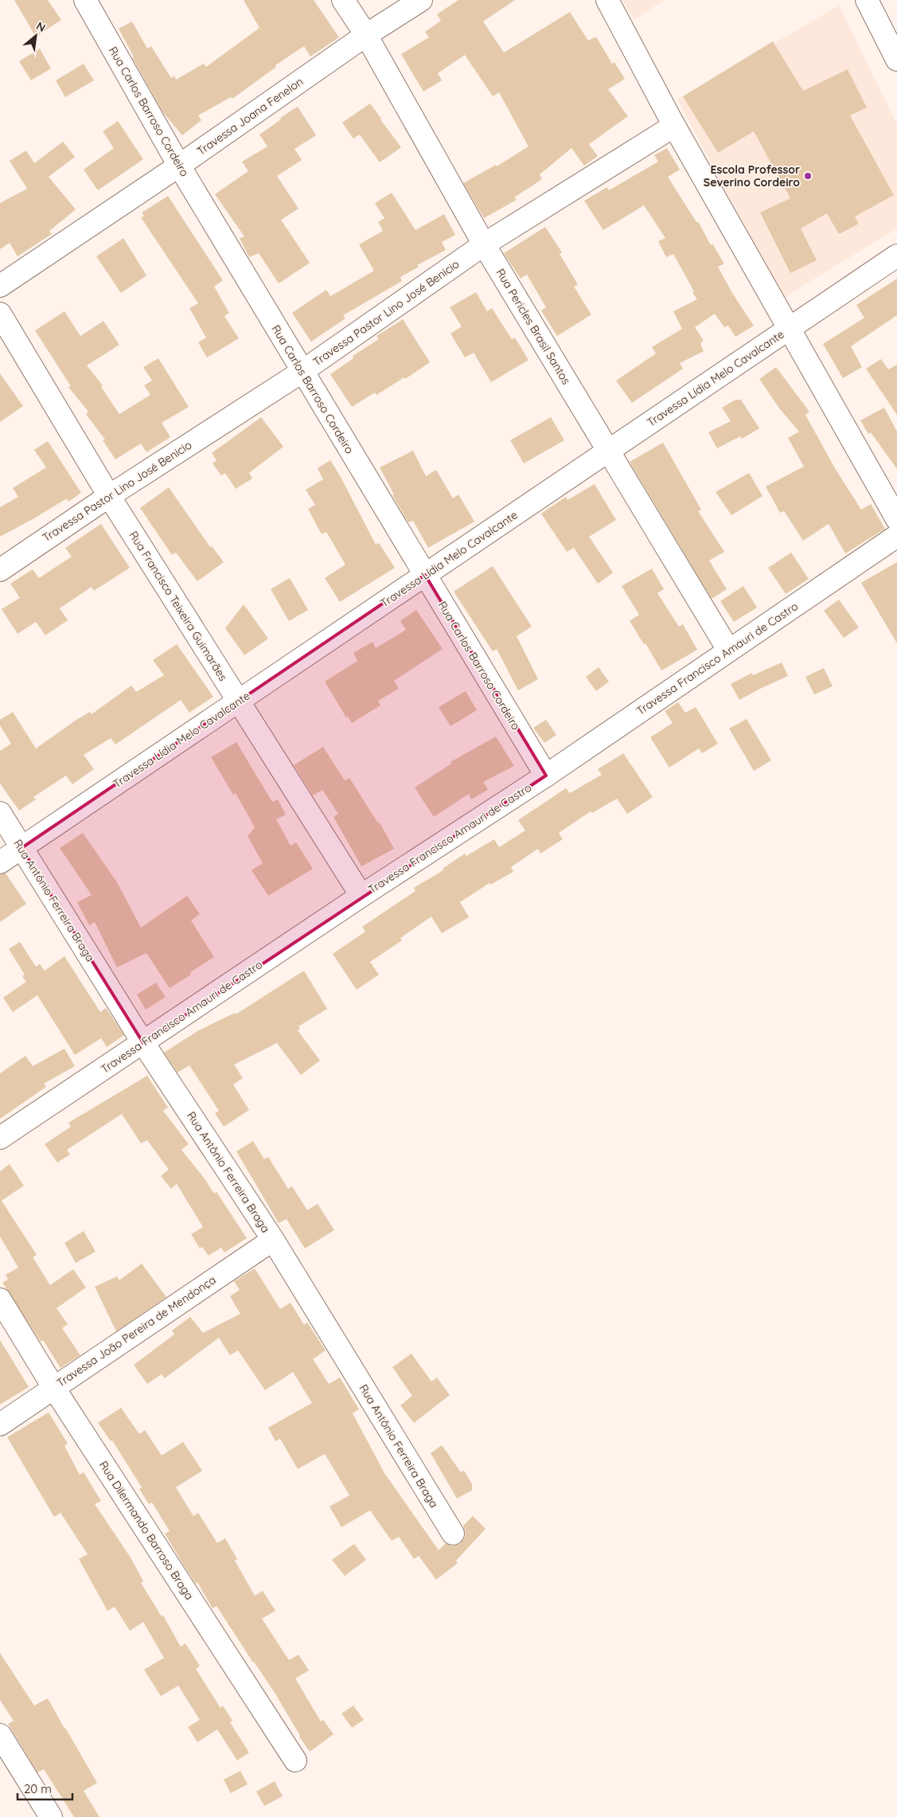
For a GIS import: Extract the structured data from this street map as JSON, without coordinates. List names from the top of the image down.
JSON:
{
  "streets": {
    "street": [
      "Rua Carlos Barroso Cordeiro",
      "Travessa Joana Fenelon",
      "Travessa Pastor Lino José Benicio",
      "Rua Pericles Brasil Santos",
      "Travessa Lídia Melo Cavalcante",
      "Rua Francisco Teixeira Guimarães",
      "Travessa Francisco Amauri de Castro",
      "Rua Antônio Ferreira Braga",
      "Travessa João Pereira de Mendonça",
      "Rua Dilermando Barroso Braga"
    ]
  },
  "crossings": [
    ["Rua Carlos Barroso Cordeiro", "Travessa Joana Fenelon"],
    ["Rua Carlos Barroso Cordeiro", "Travessa Pastor Lino José Benicio"],
    ["Rua Carlos Barroso Cordeiro", "Travessa Lídia Melo Cavalcante"],
    ["Rua Carlos Barroso Cordeiro", "Travessa Francisco Amauri de Castro"],
    ["Travessa Joana Fenelon", "Rua Pericles Brasil Santos"],
    ["Travessa Pastor Lino José Benicio", "Rua Pericles Brasil Santos"],
    ["Travessa Pastor Lino José Benicio", "Rua Francisco Teixeira Guimarães"],
    ["Rua Pericles Brasil Santos", "Travessa Lídia Melo Cavalcante"],
    ["Rua Pericles Brasil Santos", "Travessa Francisco Amauri de Castro"],
    ["Travessa Lídia Melo Cavalcante", "Rua Francisco Teixeira Guimarães"],
    ["Travessa Lídia Melo Cavalcante", "Rua Antônio Ferreira Braga"],
    ["Rua Francisco Teixeira Guimarães", "Travessa Francisco Amauri de Castro"],
    ["Travessa Francisco Amauri de Castro", "Rua Antônio Ferreira Braga"],
    ["Rua Antônio Ferreira Braga", "Travessa João Pereira de Mendonça"],
    ["Travessa João Pereira de Mendonça", "Rua Dilermando Barroso Braga"]
  ],
  "places": ["Escola Professor Severino Cordeiro"],
  "scale_bar": "20 m",
  "north": "top right"
}
